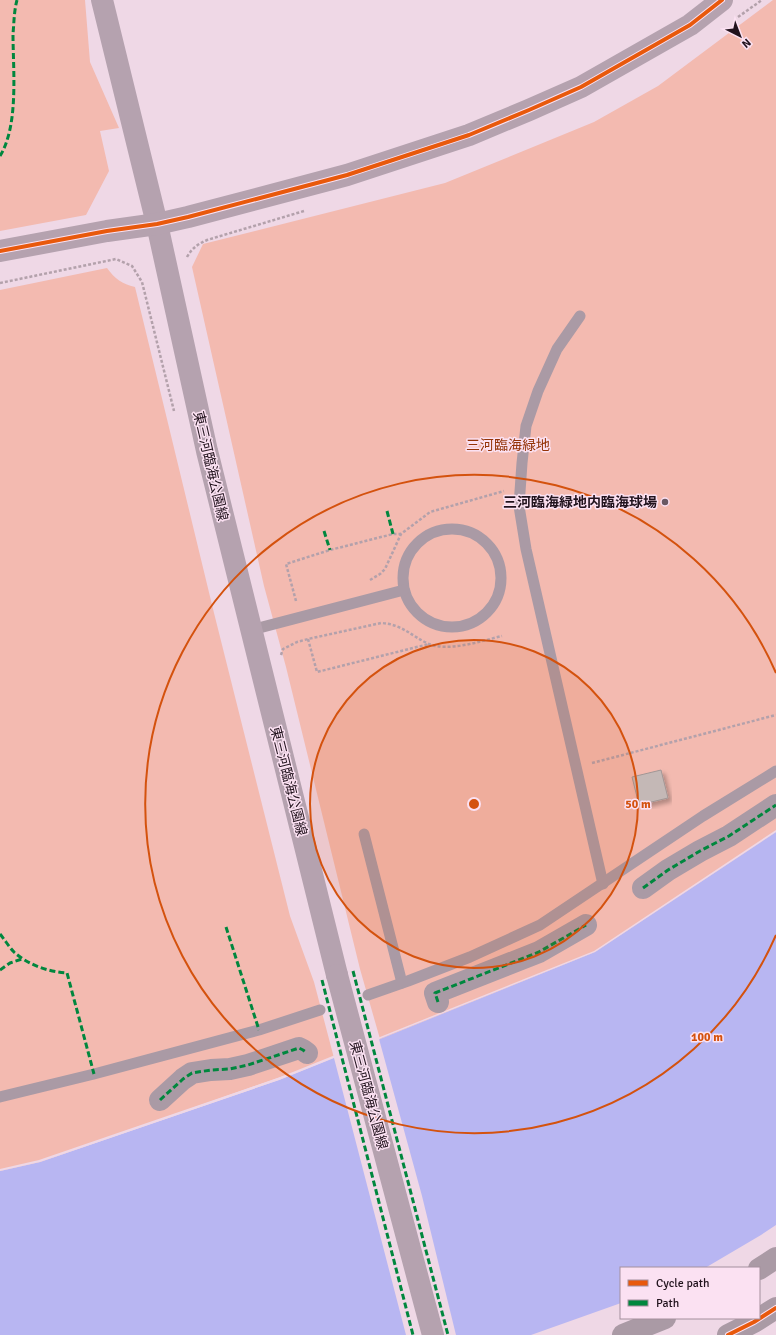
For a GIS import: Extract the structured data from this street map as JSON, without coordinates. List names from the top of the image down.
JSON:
{
  "streets": {
    "main road": ["東三河臨海公園線"]
  },
  "parks": ["三河臨海緑地"],
  "places": ["三河臨海緑地内臨海球場"],
  "legend": ["Cycle path", "Path"],
  "north": "bottom right",
  "rings": ["50 m", "100 m"]
}
